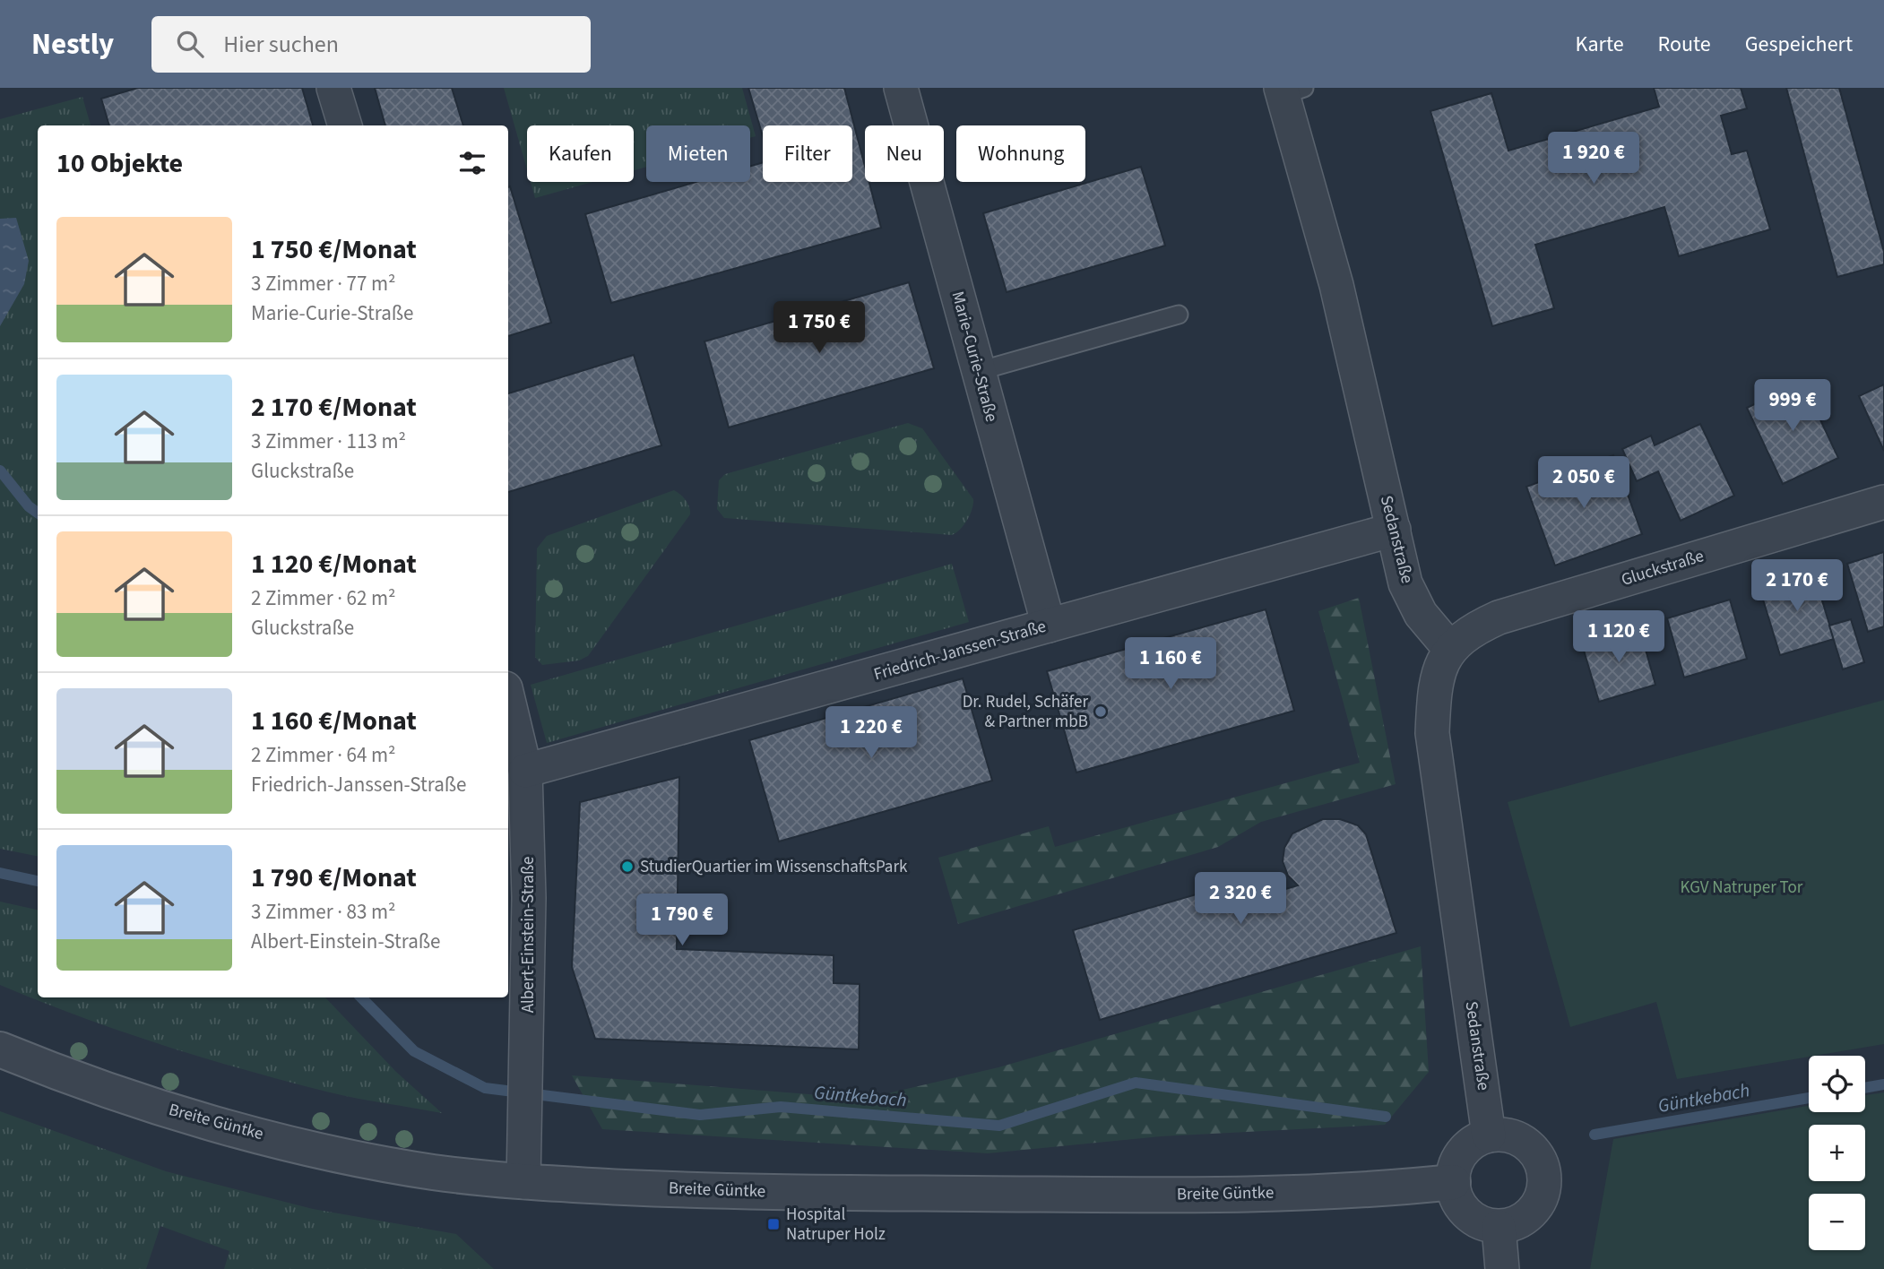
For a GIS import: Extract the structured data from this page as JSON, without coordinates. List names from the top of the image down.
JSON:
{
  "streets": {
    "street": [
      "Marie-Curie-Straße",
      "Sedanstraße",
      "Gluckstraße",
      "Friedrich-Janssen-Straße",
      "Albert-Einstein-Straße",
      "Breite Güntke"
    ]
  },
  "crossings": [
    ["Marie-Curie-Straße", "Friedrich-Janssen-Straße"],
    ["Sedanstraße", "Gluckstraße"],
    ["Sedanstraße", "Friedrich-Janssen-Straße"],
    ["Sedanstraße", "Breite Güntke"],
    ["Friedrich-Janssen-Straße", "Albert-Einstein-Straße"],
    ["Albert-Einstein-Straße", "Breite Güntke"]
  ],
  "water": ["Güntkebach"],
  "parks": ["KGV Natruper Tor"],
  "places": {
    "other": ["Dr. Rudel, Schäfer & Partner mbB", "StudierQuartier im WissenschaftsPark"],
    "transit": ["Hospital Natruper Holz"]
  },
  "page": {
    "header": "Nestly",
    "search": "Hier suchen",
    "nav": ["Karte", "Route", "Gespeichert"],
    "chip": [
      "Kaufen",
      "Mieten",
      "Filter",
      "Neu",
      "Wohnung"
    ],
    "heading": "10 Objekte",
    "price": [
      "1 920 €",
      "1 750 €",
      "999 €",
      "2 050 €",
      "2 170 €",
      "1 120 €",
      "1 160 €",
      "1 220 €",
      "2 320 €",
      "1 790 €"
    ],
    "list": [
      {
        "name": "1 750 €/Monat",
        "note": "3 Zimmer · 77 m² · Marie-Curie-Straße"
      },
      {
        "name": "2 170 €/Monat",
        "note": "3 Zimmer · 113 m² · Gluckstraße"
      },
      {
        "name": "1 120 €/Monat",
        "note": "2 Zimmer · 62 m² · Gluckstraße"
      },
      {
        "name": "1 160 €/Monat",
        "note": "2 Zimmer · 64 m² · Friedrich-Janssen-Straße"
      },
      {
        "name": "1 790 €/Monat",
        "note": "3 Zimmer · 83 m² · Albert-Einstein-Straße"
      }
    ],
    "map_buttons": ["+", "−"]
  }
}
